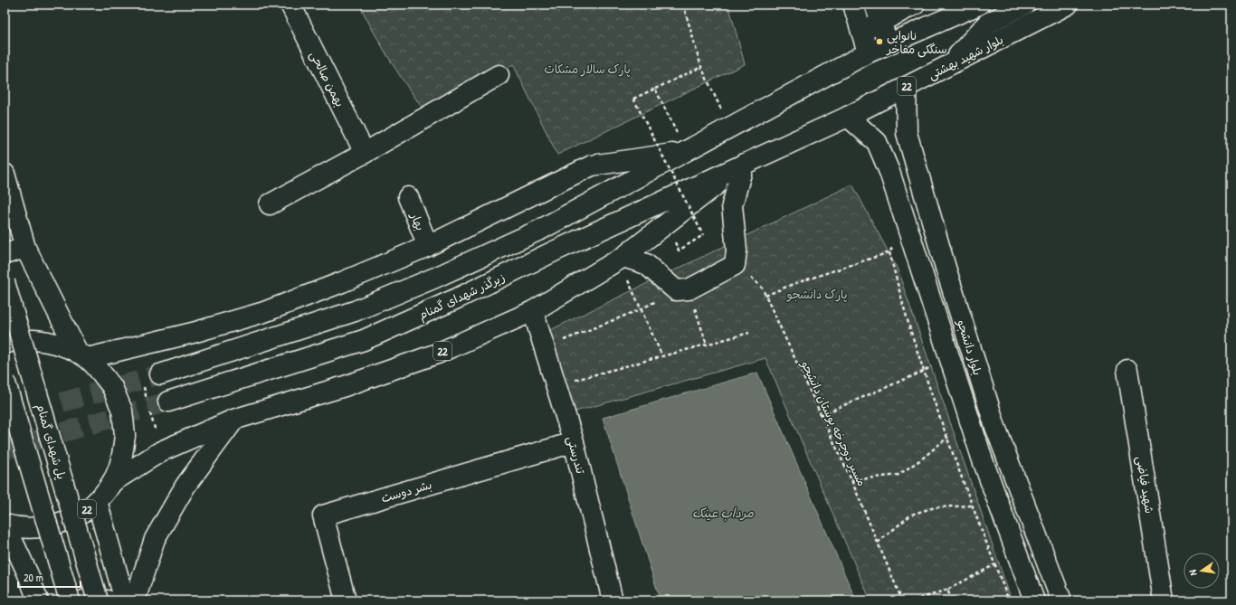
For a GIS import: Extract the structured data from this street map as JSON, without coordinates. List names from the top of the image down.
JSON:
{
  "streets": {
    "main road": [
      "بلوار شهید بهشتی",
      "بهمن صالحی",
      "22",
      "بهار",
      "زیرگذر شهدای گمنام",
      "بلوار دانشجو",
      "پل شهدای گمنام",
      "تندرستی",
      "شهید فیاضی",
      "بشر دوست"
    ],
    "path": ["مسیر دوچرخه بوستان دانشجو"]
  },
  "crossings": [
    ["بلوار شهید بهشتی", "22"],
    ["بلوار شهید بهشتی", "زیرگذر شهدای گمنام"],
    ["بلوار شهید بهشتی", "بلوار دانشجو"],
    ["22", "زیرگذر شهدای گمنام"],
    ["22", "تندرستی"],
    ["تندرستی", "بشر دوست"]
  ],
  "water": ["مرداب عینک"],
  "parks": ["پارک سالار مشکات", "پارک دانشجو"],
  "places": ["نانوایی سنگکی مفاخر"],
  "scale_bar": "20 m",
  "north": "left"
}
